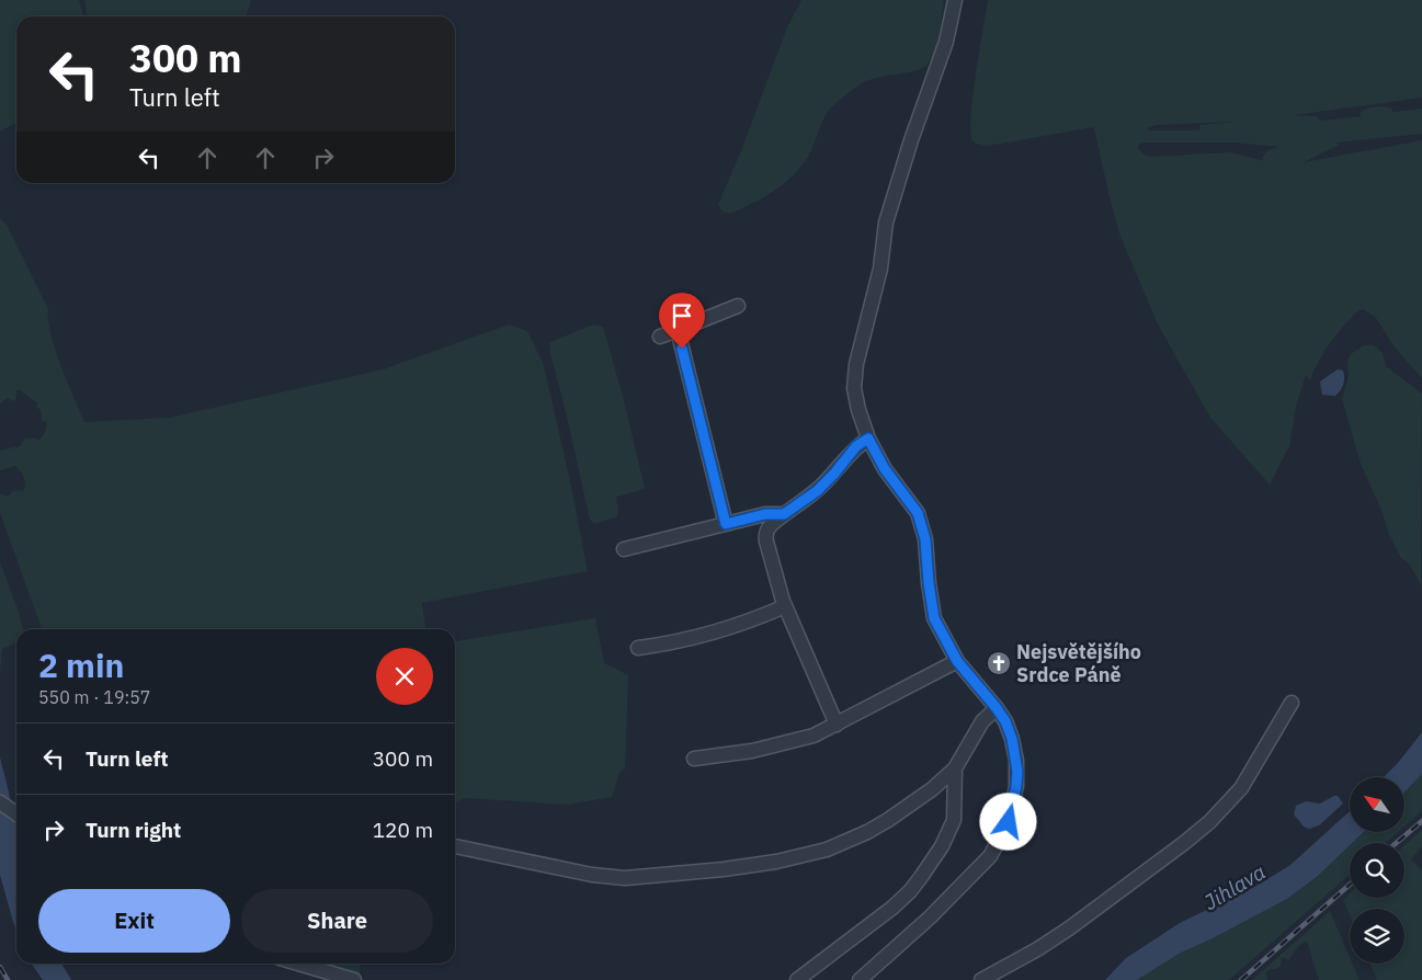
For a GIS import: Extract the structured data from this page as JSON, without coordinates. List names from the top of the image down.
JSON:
{
  "water": ["Jihlava"],
  "places": {
    "church": ["Nejsvětějšího Srdce Páně"]
  },
  "north": "top left",
  "page": {
    "turn": ["300 m", "Turn left"],
    "heading": ["2 min", "550 m · 19:57"],
    "list": [
      {
        "name": "Turn left",
        "value": "300 m"
      },
      {
        "name": "Turn right",
        "value": "120 m"
      }
    ],
    "buttons": ["Exit", "Share"]
  }
}
